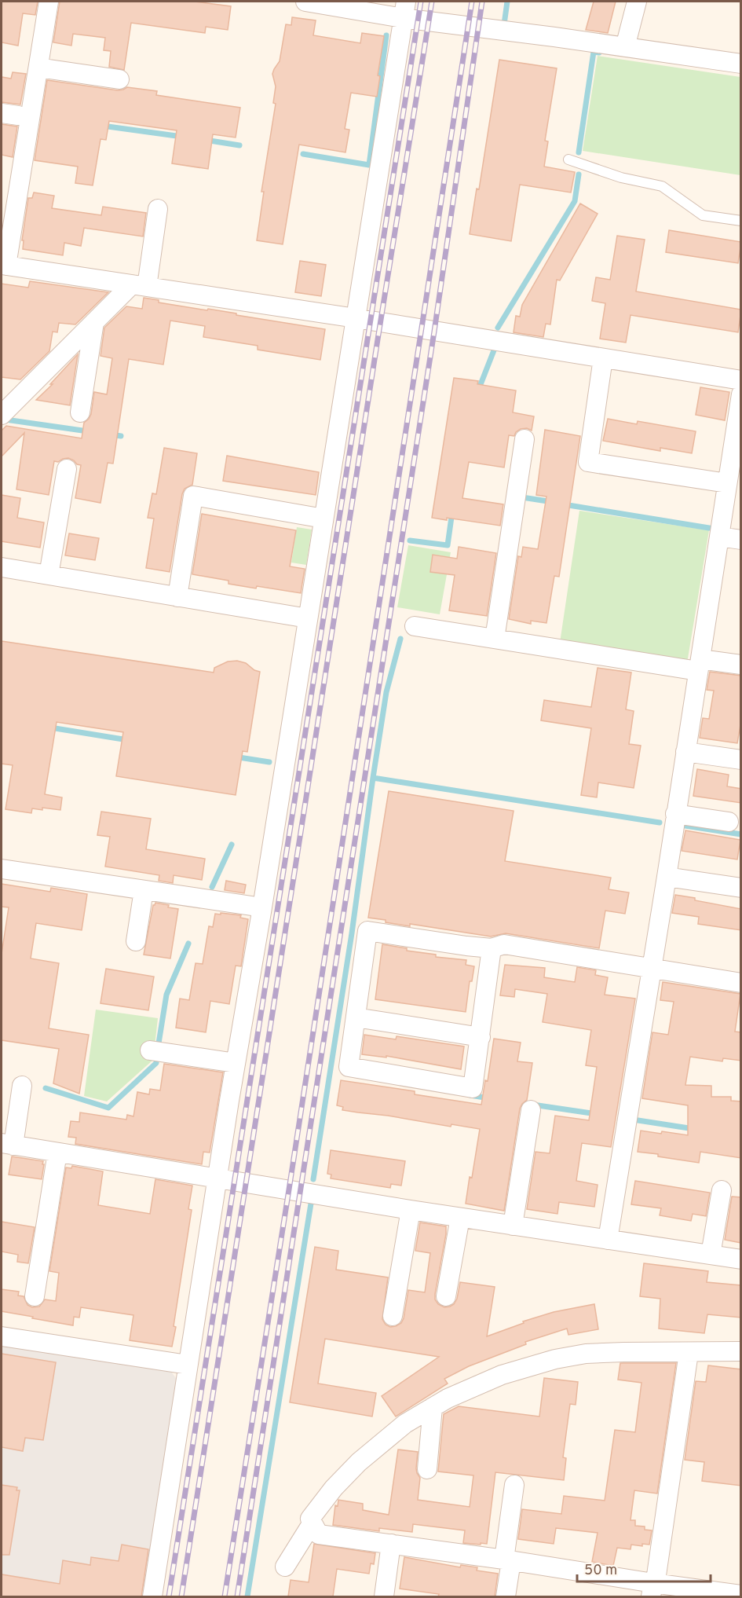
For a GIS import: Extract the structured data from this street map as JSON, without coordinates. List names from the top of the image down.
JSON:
{
  "scale_bar": "50 m"
}
